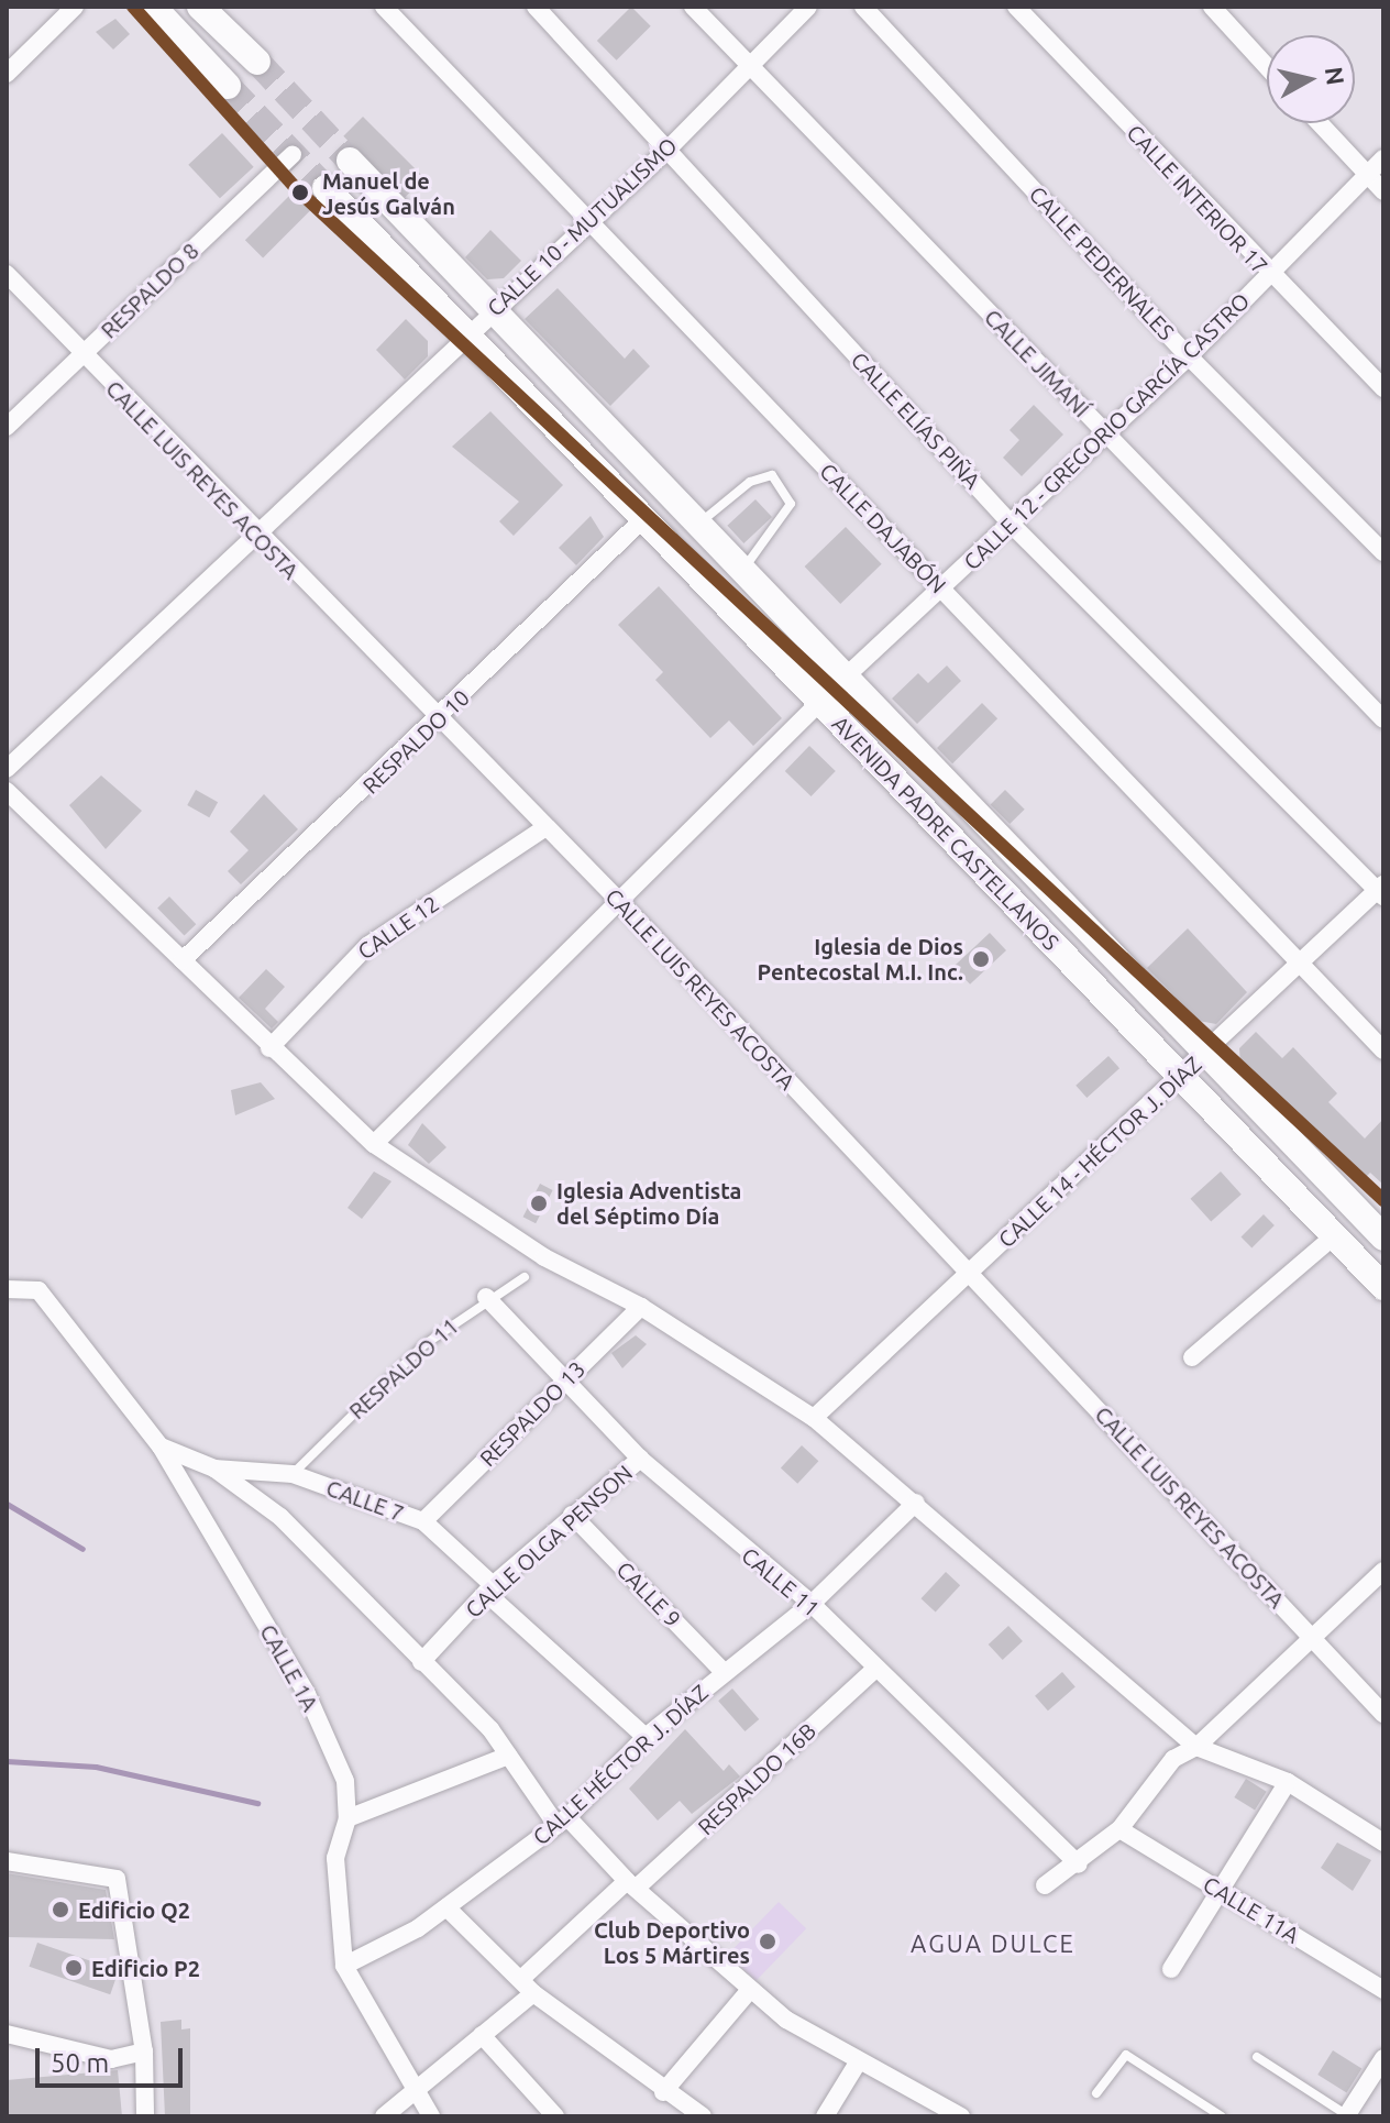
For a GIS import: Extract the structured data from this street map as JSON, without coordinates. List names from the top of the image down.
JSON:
{
  "streets": {
    "main road": ["AVENIDA PADRE CASTELLANOS"],
    "street": [
      "CALLE INTERIOR 17",
      "CALLE 10 - MUTUALISMO",
      "CALLE PEDERNALES",
      "RESPALDO 8",
      "CALLE JIMANÍ",
      "CALLE ELÍAS PIÑA",
      "CALLE 12 - GREGORIO GARCÍA CASTRO",
      "CALLE LUIS REYES ACOSTA",
      "CALLE DAJABÓN",
      "RESPALDO 10",
      "CALLE 12",
      "CALLE 14 - HÉCTOR J. DÍAZ",
      "RESPALDO 13",
      "CALLE 7",
      "CALLE OLGA PENSON",
      "CALLE 11",
      "CALLE 9",
      "CALLE 1A",
      "CALLE HÉCTOR J. DÍAZ",
      "RESPALDO 16B",
      "CALLE 11A"
    ],
    "lane": ["RESPALDO 11"]
  },
  "crossings": [
    ["CALLE INTERIOR 17", "CALLE 12 - GREGORIO GARCÍA CASTRO"],
    ["CALLE 10 - MUTUALISMO", "CALLE JIMANÍ"],
    ["CALLE 10 - MUTUALISMO", "CALLE ELÍAS PIÑA"],
    ["CALLE 10 - MUTUALISMO", "CALLE LUIS REYES ACOSTA"],
    ["CALLE 10 - MUTUALISMO", "CALLE DAJABÓN"],
    ["CALLE 10 - MUTUALISMO", "AVENIDA PADRE CASTELLANOS"],
    ["CALLE PEDERNALES", "CALLE 12 - GREGORIO GARCÍA CASTRO"],
    ["RESPALDO 8", "CALLE LUIS REYES ACOSTA"],
    ["CALLE JIMANÍ", "CALLE 12 - GREGORIO GARCÍA CASTRO"],
    ["CALLE ELÍAS PIÑA", "CALLE 12 - GREGORIO GARCÍA CASTRO"],
    ["CALLE ELÍAS PIÑA", "CALLE 14 - HÉCTOR J. DÍAZ"],
    ["CALLE 12 - GREGORIO GARCÍA CASTRO", "CALLE LUIS REYES ACOSTA"],
    ["CALLE 12 - GREGORIO GARCÍA CASTRO", "CALLE DAJABÓN"],
    ["CALLE 12 - GREGORIO GARCÍA CASTRO", "AVENIDA PADRE CASTELLANOS"],
    ["CALLE LUIS REYES ACOSTA", "RESPALDO 10"],
    ["CALLE LUIS REYES ACOSTA", "CALLE 12"],
    ["CALLE LUIS REYES ACOSTA", "CALLE 14 - HÉCTOR J. DÍAZ"],
    ["CALLE DAJABÓN", "CALLE 14 - HÉCTOR J. DÍAZ"],
    ["RESPALDO 10", "AVENIDA PADRE CASTELLANOS"],
    ["AVENIDA PADRE CASTELLANOS", "CALLE 14 - HÉCTOR J. DÍAZ"],
    ["RESPALDO 11", "CALLE 7"],
    ["RESPALDO 11", "CALLE 11"],
    ["RESPALDO 13", "CALLE 7"],
    ["RESPALDO 13", "CALLE 11"],
    ["CALLE 7", "CALLE OLGA PENSON"],
    ["CALLE 7", "CALLE HÉCTOR J. DÍAZ"],
    ["CALLE OLGA PENSON", "CALLE 11"],
    ["CALLE OLGA PENSON", "CALLE 9"],
    ["CALLE 11", "CALLE HÉCTOR J. DÍAZ"],
    ["CALLE 11", "RESPALDO 16B"],
    ["CALLE 9", "CALLE HÉCTOR J. DÍAZ"],
    ["CALLE 1A", "CALLE HÉCTOR J. DÍAZ"],
    ["CALLE 1A", "RESPALDO 16B"]
  ],
  "districts": ["AGUA DULCE"],
  "places": [
    "Manuel de Jesús Galván",
    "Iglesia de Dios Pentecostal M.I. Inc.",
    "Iglesia Adventista del Séptimo Día",
    "Edificio Q2",
    "Club Deportivo Los 5 Mártires",
    "Edificio P2"
  ],
  "scale_bar": "50 m",
  "north": "right"
}
